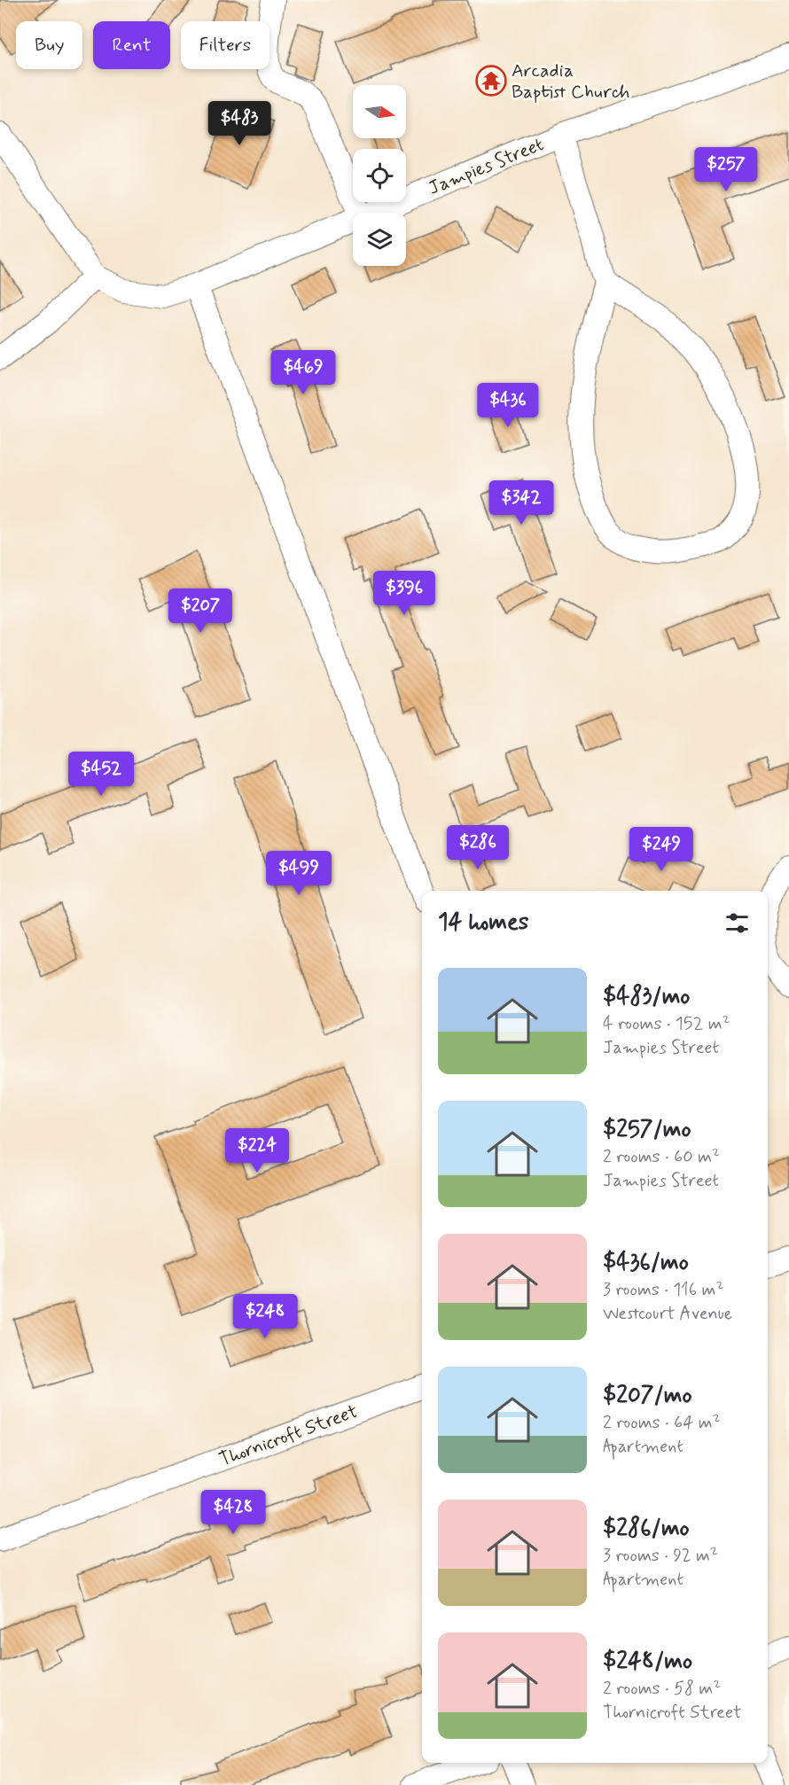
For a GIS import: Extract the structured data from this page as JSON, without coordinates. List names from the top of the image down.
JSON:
{
  "streets": {
    "street": ["Jampies Street", "Thornicroft Street"]
  },
  "places": {
    "temple": ["Arcadia Baptist Church"]
  },
  "north": "right",
  "page": {
    "chip": ["Buy", "Rent", "Filters"],
    "price": [
      "$483",
      "$257",
      "$469",
      "$436",
      "$342",
      "$396",
      "$207",
      "$452",
      "$286",
      "$249",
      "$499",
      "$224",
      "$248",
      "$428"
    ],
    "heading": "14 homes",
    "list": [
      {
        "name": "$483/mo",
        "note": "4 rooms · 152 m² · Jampies Street"
      },
      {
        "name": "$257/mo",
        "note": "2 rooms · 60 m² · Jampies Street"
      },
      {
        "name": "$436/mo",
        "note": "3 rooms · 116 m² · Westcourt Avenue"
      },
      {
        "name": "$207/mo",
        "note": "2 rooms · 64 m² · Apartment"
      },
      {
        "name": "$286/mo",
        "note": "3 rooms · 92 m² · Apartment"
      },
      {
        "name": "$248/mo",
        "note": "2 rooms · 58 m² · Thornicroft Street"
      }
    ]
  }
}
